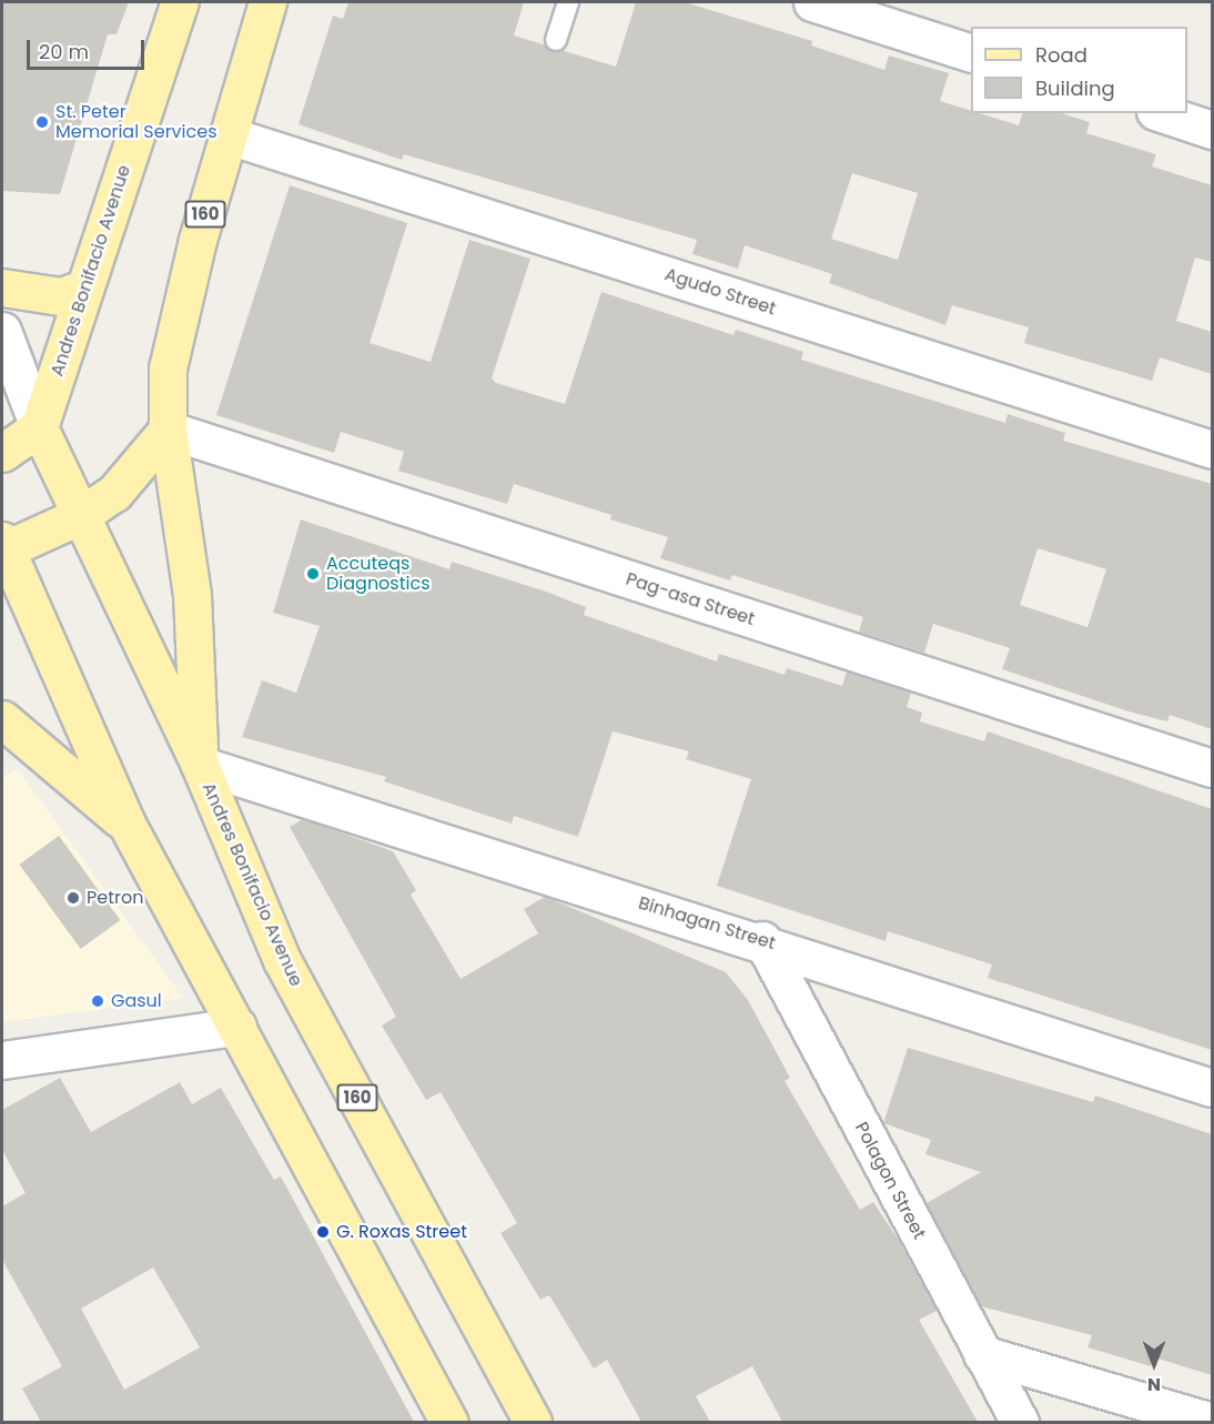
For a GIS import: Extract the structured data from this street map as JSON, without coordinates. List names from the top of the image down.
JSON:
{
  "streets": {
    "main road": ["160", "Andres Bonifacio Avenue"],
    "street": [
      "Agudo Street",
      "Pag-asa Street",
      "Binhagan Street",
      "Polagon Street"
    ]
  },
  "crossings": [
    ["160", "Agudo Street"],
    ["160", "Pag-asa Street"],
    ["Andres Bonifacio Avenue", "Binhagan Street"],
    ["Binhagan Street", "Polagon Street"]
  ],
  "places": [
    "St. Peter Memorial Services",
    "Accuteqs Diagnostics",
    "Petron",
    "Gasul",
    "G. Roxas Street"
  ],
  "legend": ["Road", "Building"],
  "scale_bar": "20 m",
  "north": "bottom"
}
